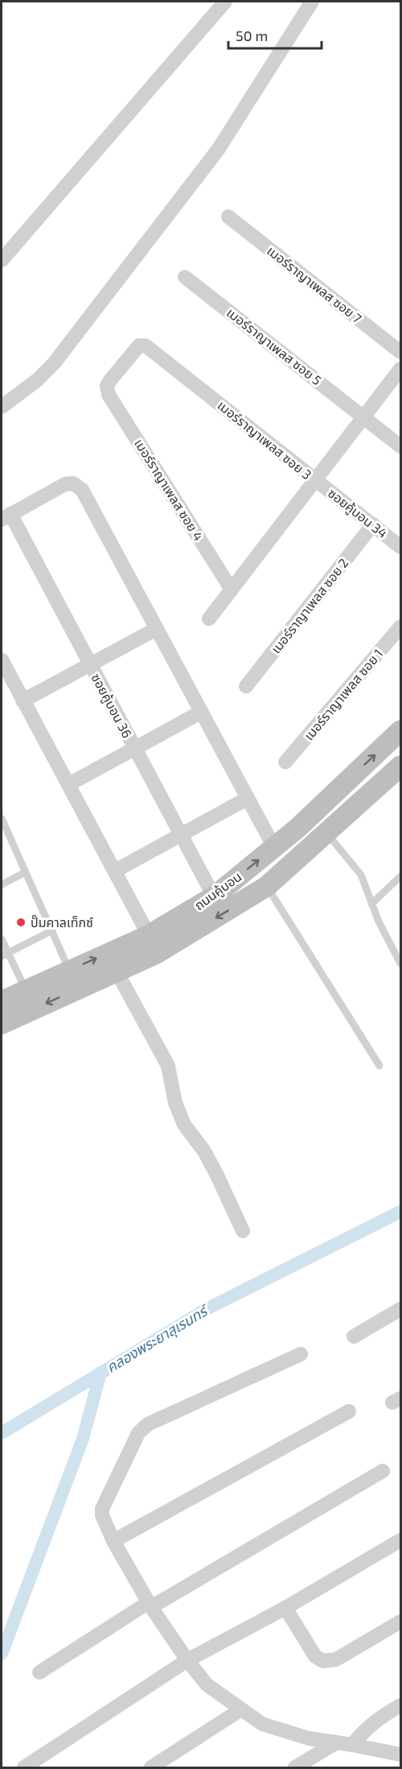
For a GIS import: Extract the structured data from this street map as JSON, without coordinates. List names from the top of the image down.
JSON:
{
  "streets": {
    "main road": ["ถนนคู้บอน"],
    "street": [
      "เมอร์ราญาเพลส ซอย 7",
      "เมอร์ราญาเพลส ซอย 5",
      "เมอร์ราญาเพลส ซอย 3",
      "เมอร์ราญาเพลส ซอย 4",
      "ซอยคู้บอน 34",
      "เมอร์ราญาเพลส ซอย 2",
      "เมอร์ราญาเพลส ซอย 1",
      "ซอยคู้บอน 36"
    ]
  },
  "crossings": [
    ["เมอร์ราญาเพลส ซอย 3", "เมอร์ราญาเพลส ซอย 4"],
    ["เมอร์ราญาเพลส ซอย 3", "ซอยคู้บอน 34"],
    ["ซอยคู้บอน 34", "เมอร์ราญาเพลส ซอย 2"],
    ["ซอยคู้บอน 36", "ถนนคู้บอน"]
  ],
  "water": ["คลองพระยาสุเรนทร์"],
  "places": ["ปั๊มคาลเท็กซ์"],
  "scale_bar": "50 m"
}
